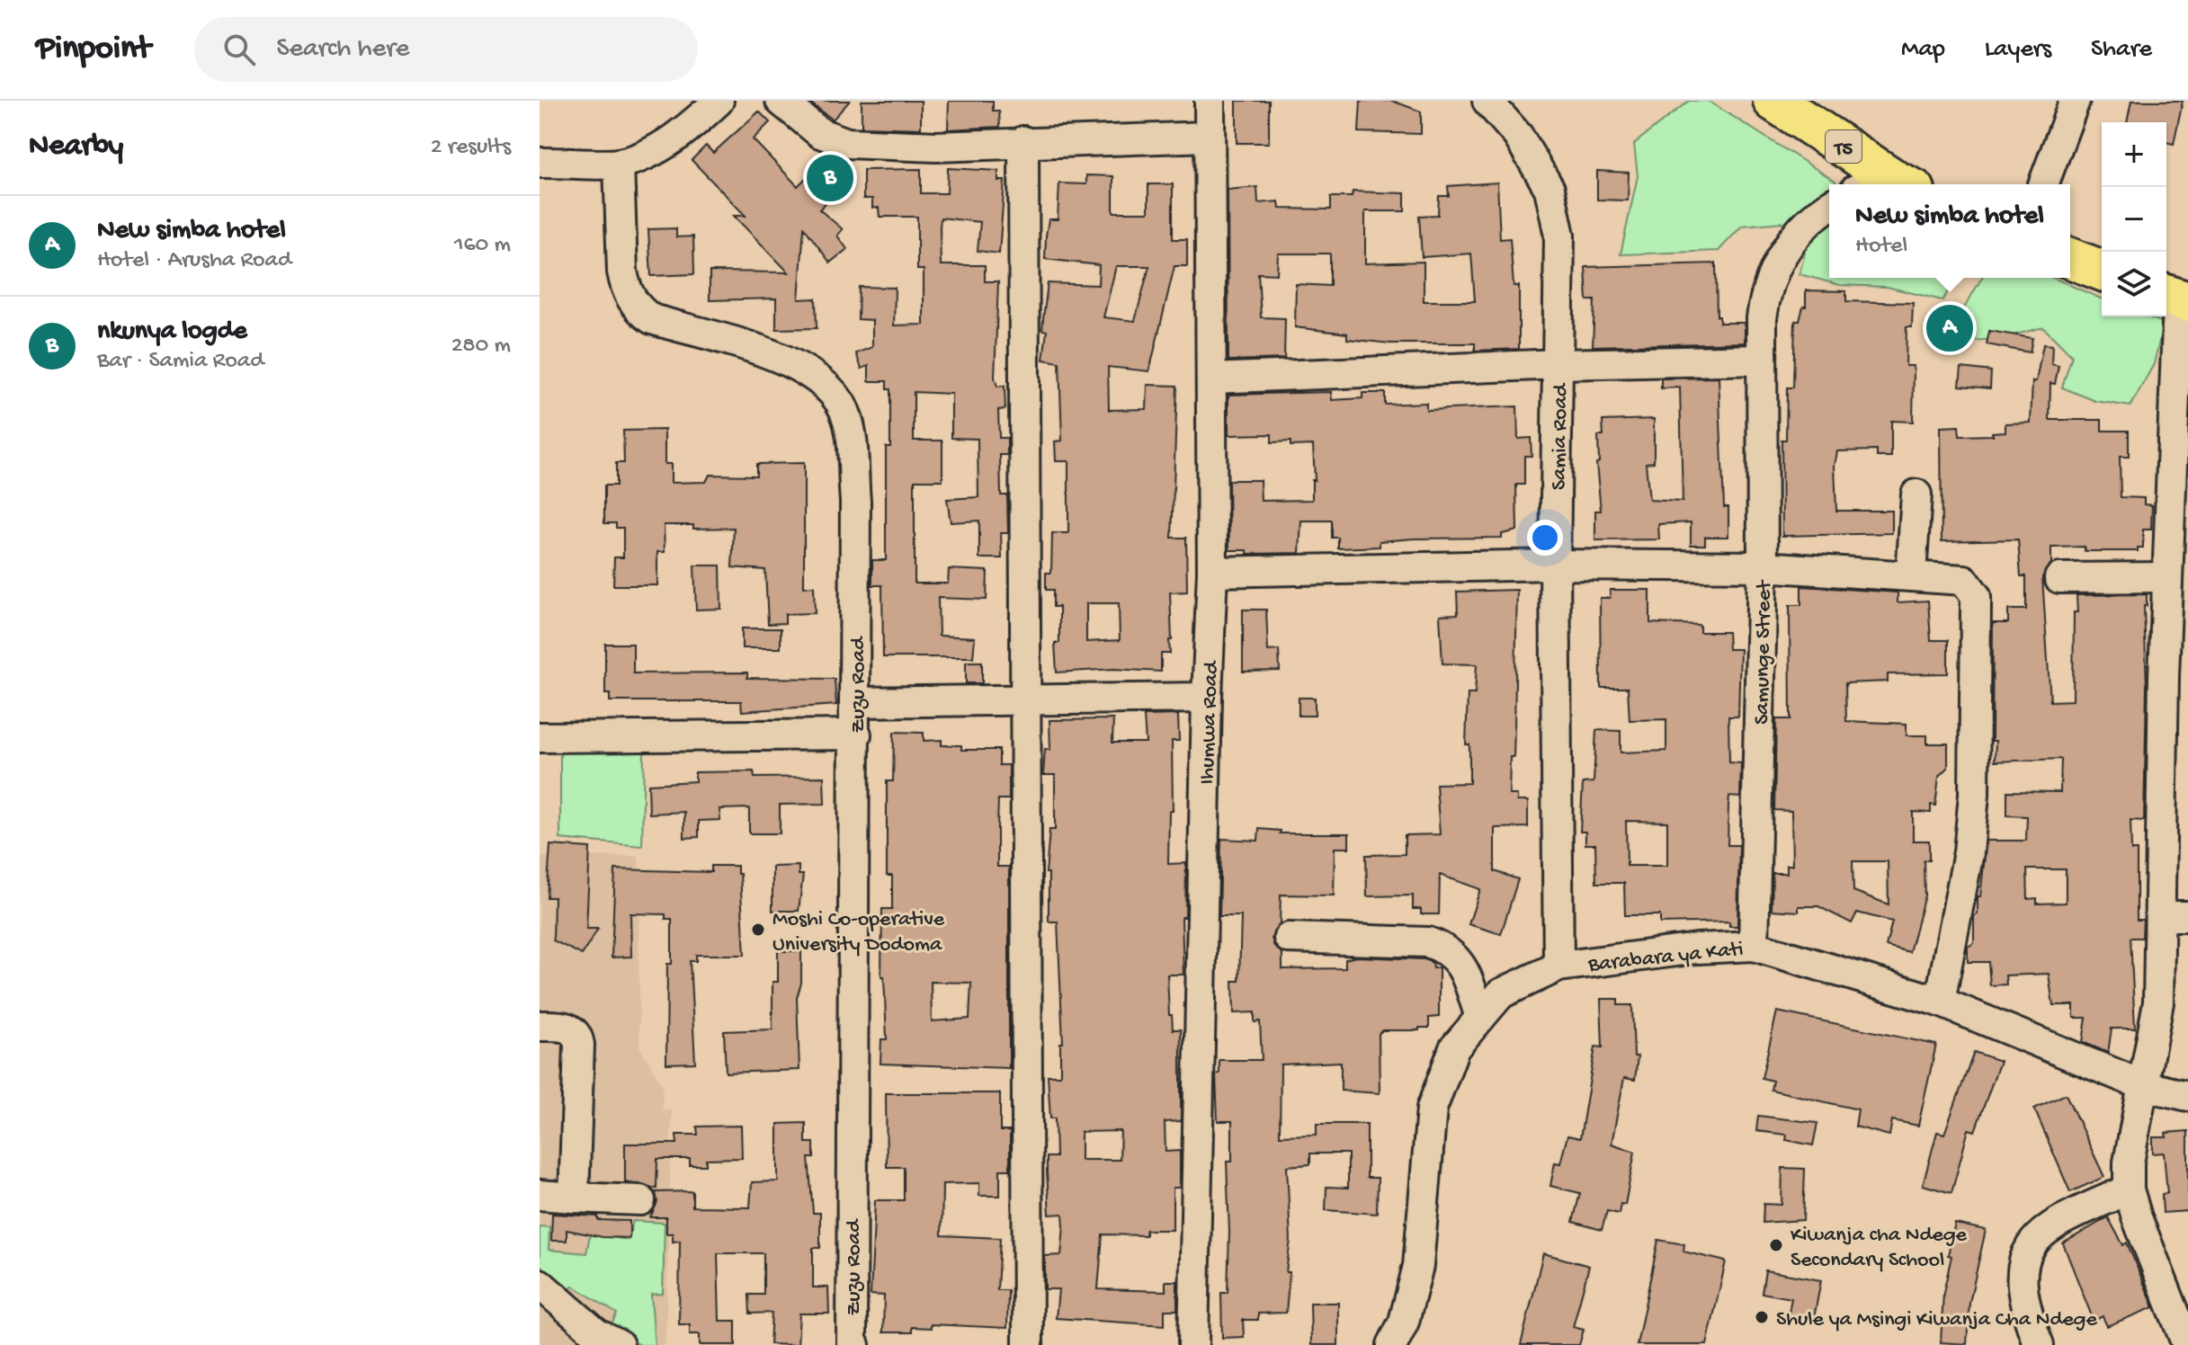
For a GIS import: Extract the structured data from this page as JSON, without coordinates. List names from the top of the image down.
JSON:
{
  "streets": {
    "highway": ["T5"],
    "street": [
      "Samia Road",
      "Samunge Street",
      "Zuzu Road",
      "Ihumwa Road",
      "Barabara ya Kati"
    ]
  },
  "crossings": [
    ["Samia Road", "Barabara ya Kati"],
    ["Samunge Street", "Barabara ya Kati"]
  ],
  "places": ["Moshi Co-operative University Dodoma", "Kiwanja cha Ndege Secondary School", "Shule ya Msingi Kiwanja Cha Ndege"],
  "page": {
    "header": "Pinpoint",
    "search": "Search here",
    "nav": ["Map", "Layers", "Share"],
    "heading": ["Nearby", "2 results"],
    "map_buttons": ["+", "−"],
    "pins": ["B", "A"],
    "popup": ["New simba hotel", "Hotel"],
    "list": [
      {
        "mark": "A",
        "name": "New simba hotel",
        "note": "Hotel · Arusha Road",
        "value": "160 m"
      },
      {
        "mark": "B",
        "name": "nkunya logde",
        "note": "Bar · Samia Road",
        "value": "280 m"
      }
    ]
  }
}
